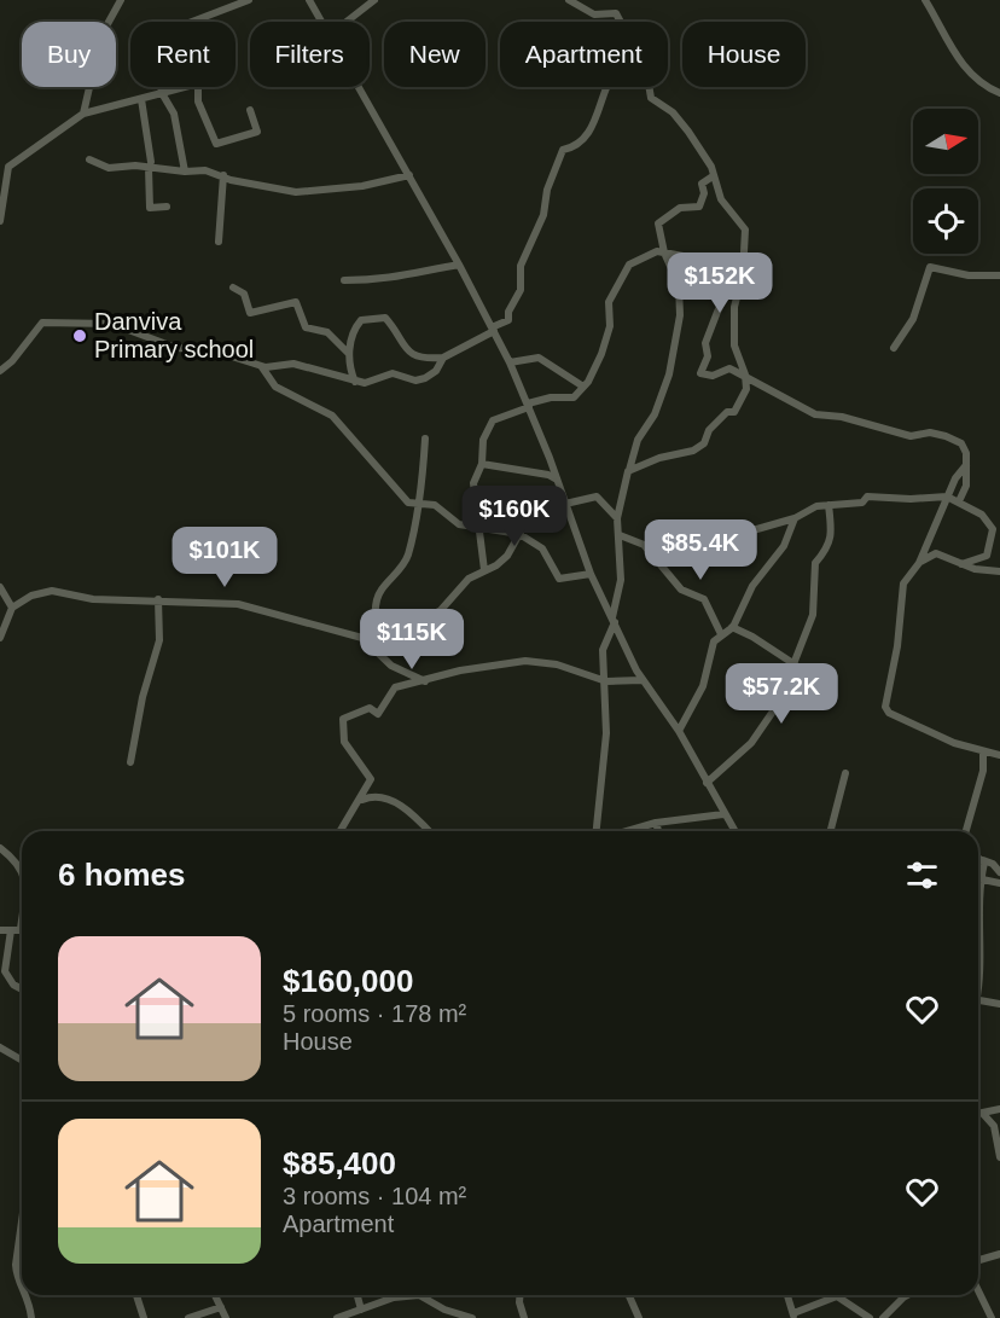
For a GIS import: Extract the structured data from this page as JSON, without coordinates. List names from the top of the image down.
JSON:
{
  "places": ["Danviva Primary school"],
  "north": "right",
  "page": {
    "chip": [
      "Buy",
      "Rent",
      "Filters",
      "New",
      "Apartment",
      "House"
    ],
    "price": [
      "$152K",
      "$160K",
      "$85.4K",
      "$101K",
      "$115K",
      "$57.2K"
    ],
    "heading": "6 homes",
    "list": [
      {
        "name": "$160,000",
        "note": "5 rooms · 178 m² · House"
      },
      {
        "name": "$85,400",
        "note": "3 rooms · 104 m² · Apartment"
      }
    ]
  }
}
